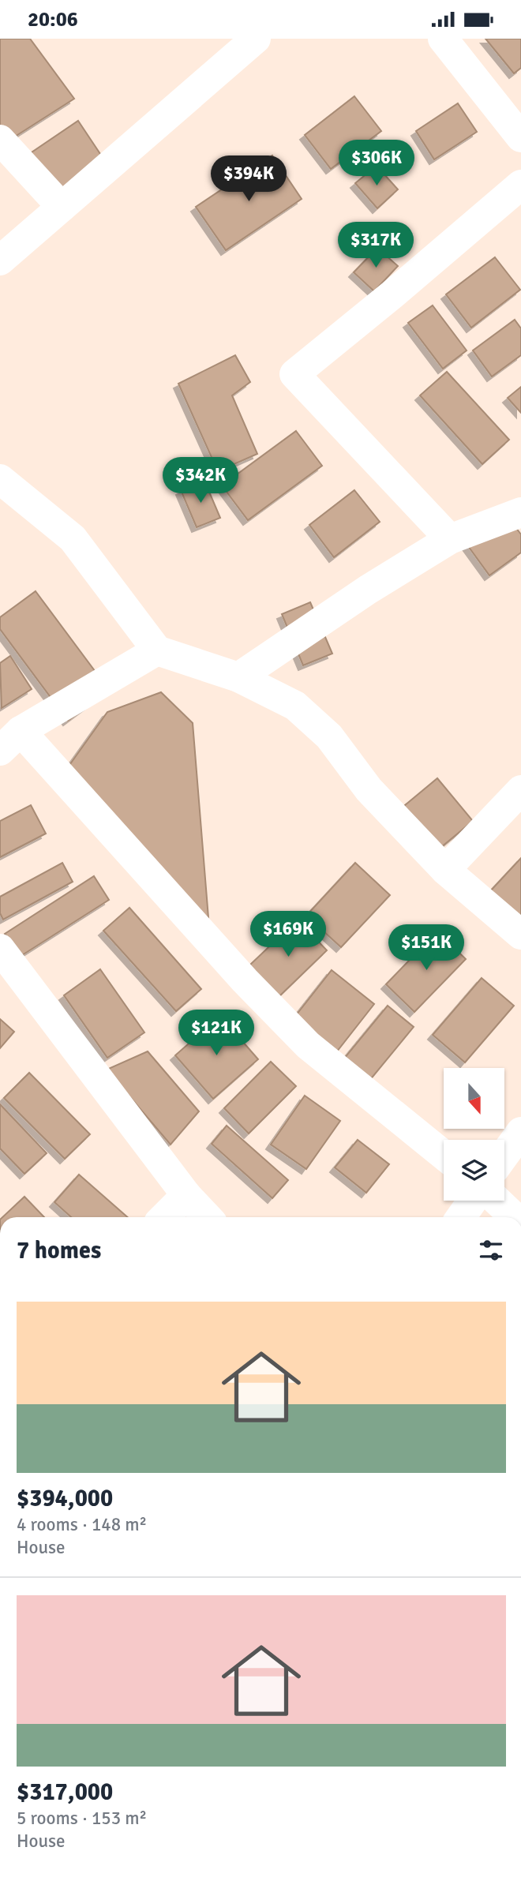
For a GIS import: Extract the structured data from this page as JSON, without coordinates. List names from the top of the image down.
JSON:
{
  "north": "bottom",
  "page": {
    "status": "20:06",
    "price": [
      "$306K",
      "$394K",
      "$317K",
      "$342K",
      "$169K",
      "$151K",
      "$121K"
    ],
    "heading": "7 homes",
    "list": [
      {
        "name": "$394,000",
        "note": "4 rooms · 148 m² · House"
      },
      {
        "name": "$317,000",
        "note": "5 rooms · 153 m² · House"
      }
    ]
  }
}
